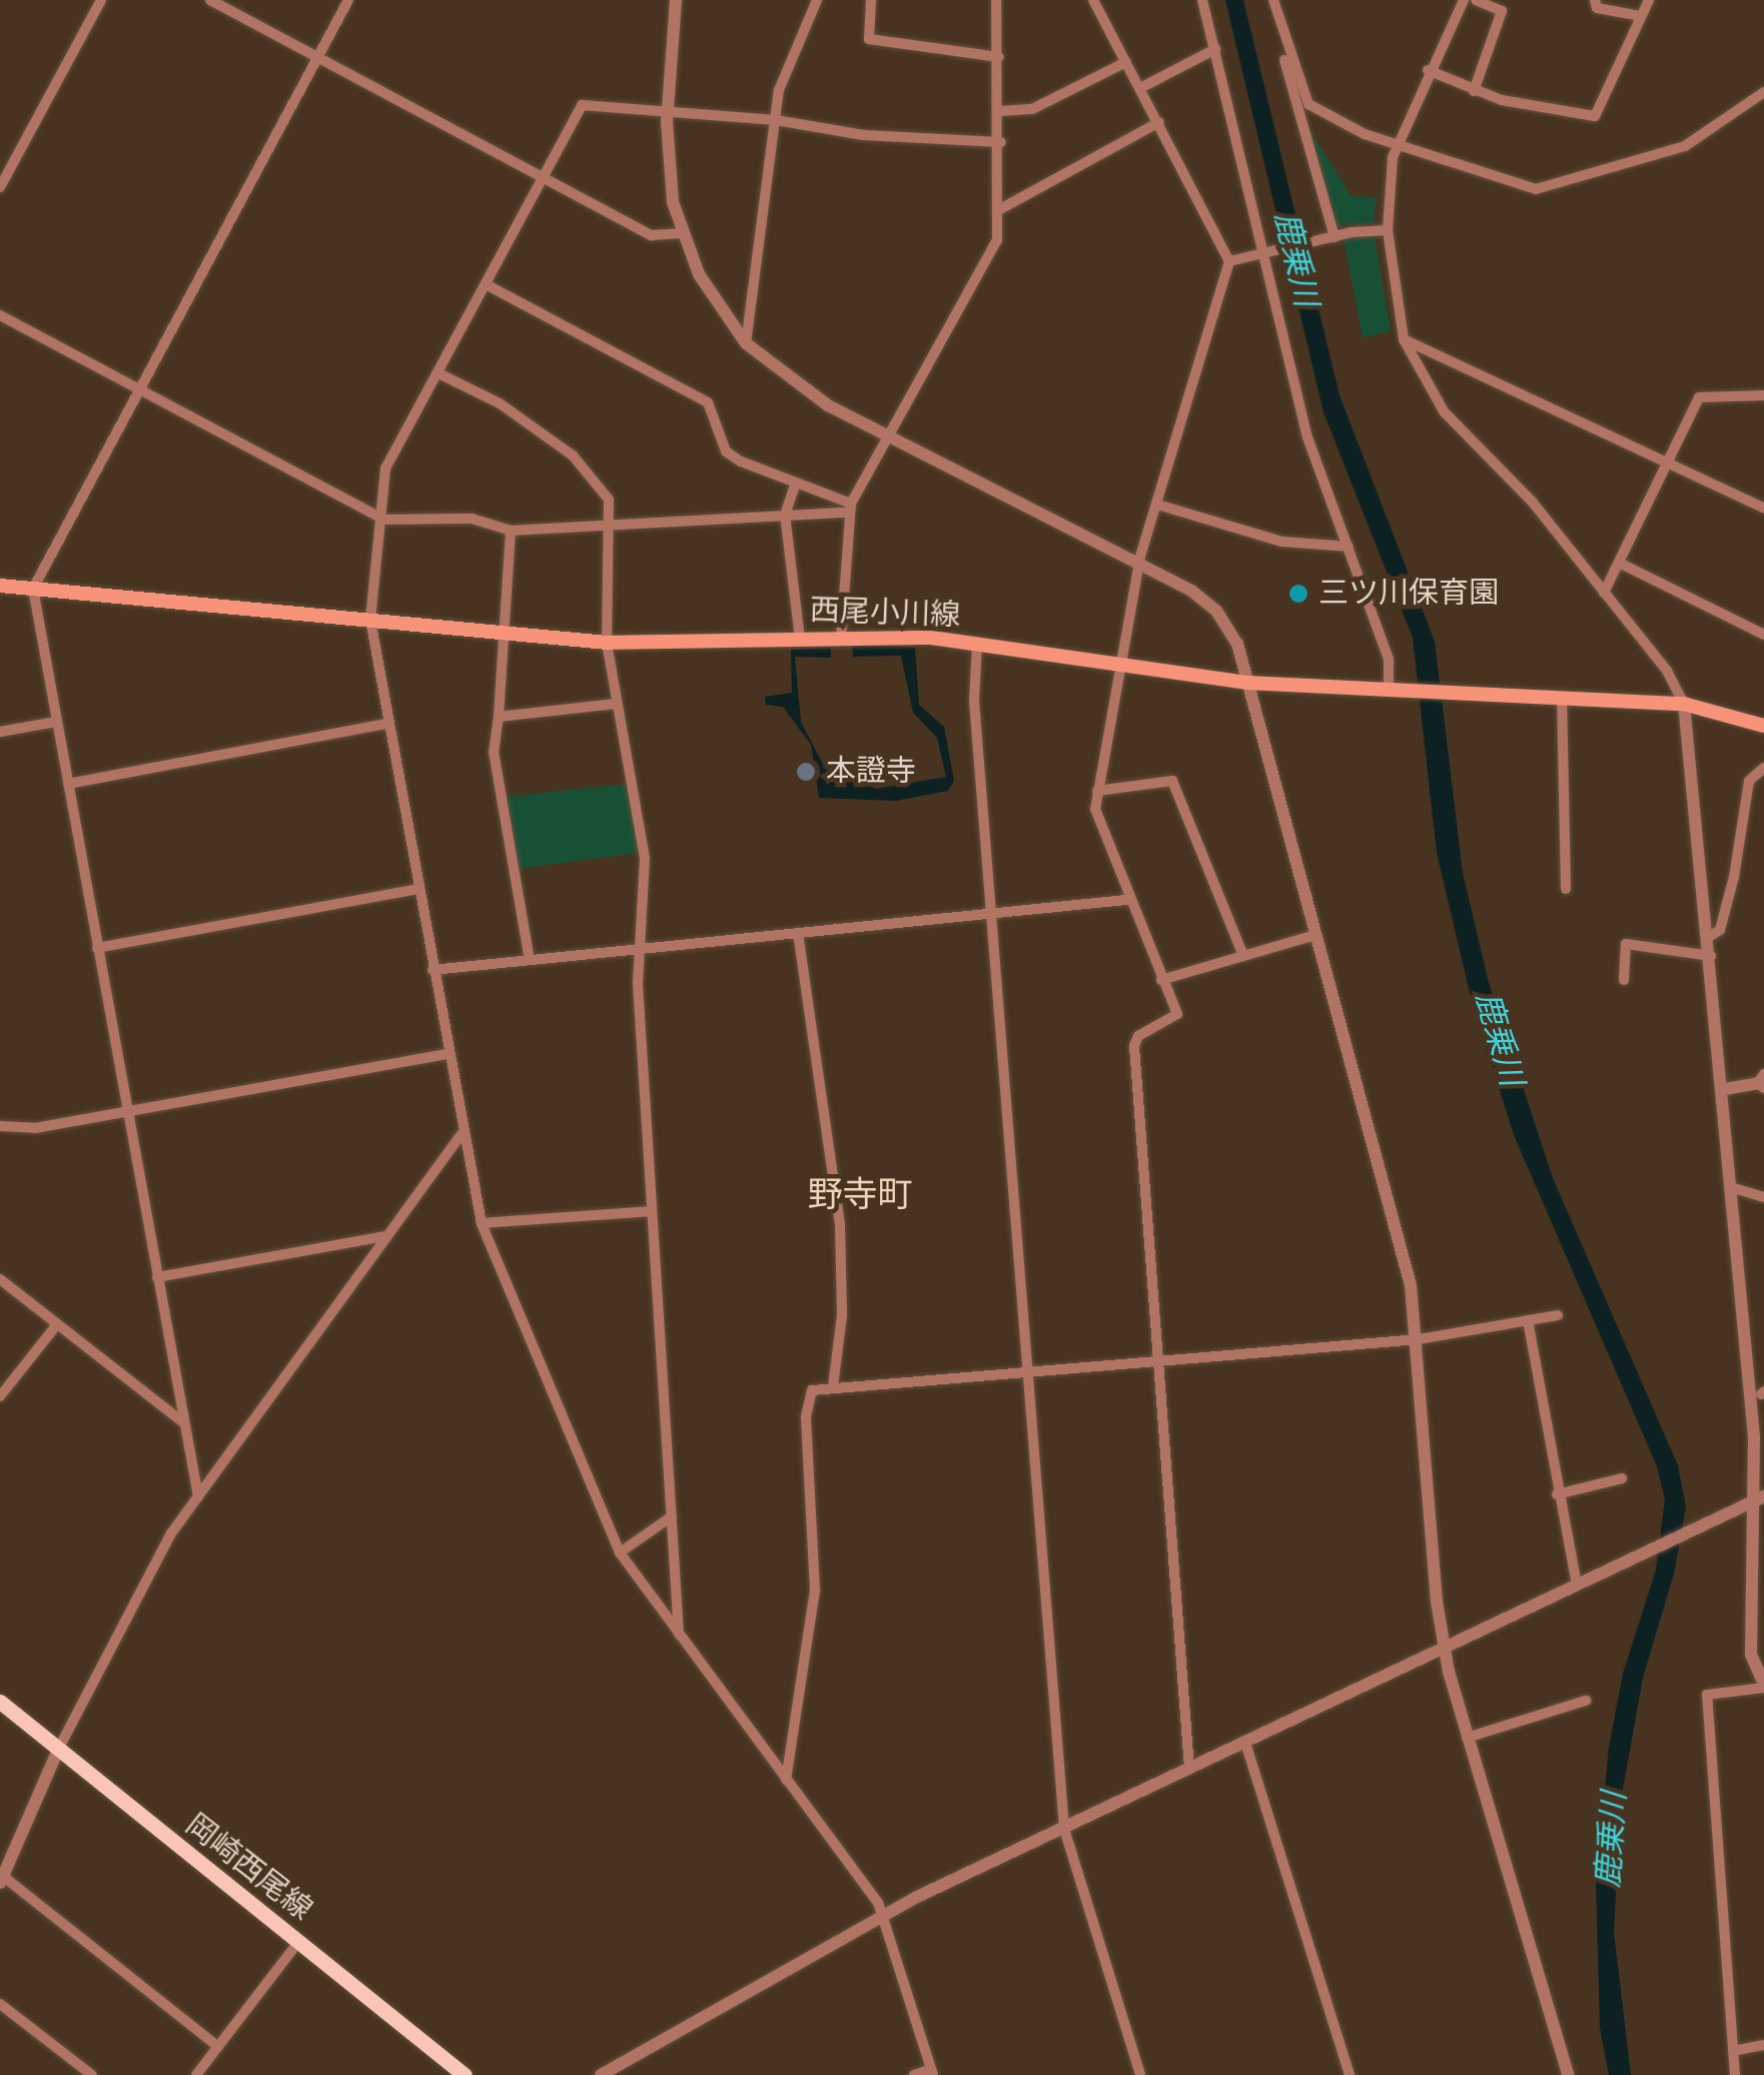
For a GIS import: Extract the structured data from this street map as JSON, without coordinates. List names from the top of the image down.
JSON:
{
  "streets": {
    "main road": ["西尾小川線", "岡崎西尾線"]
  },
  "districts": ["野寺町"],
  "water": ["鹿乗川"],
  "places": ["三ツ川保育園", "本證寺"]
}
